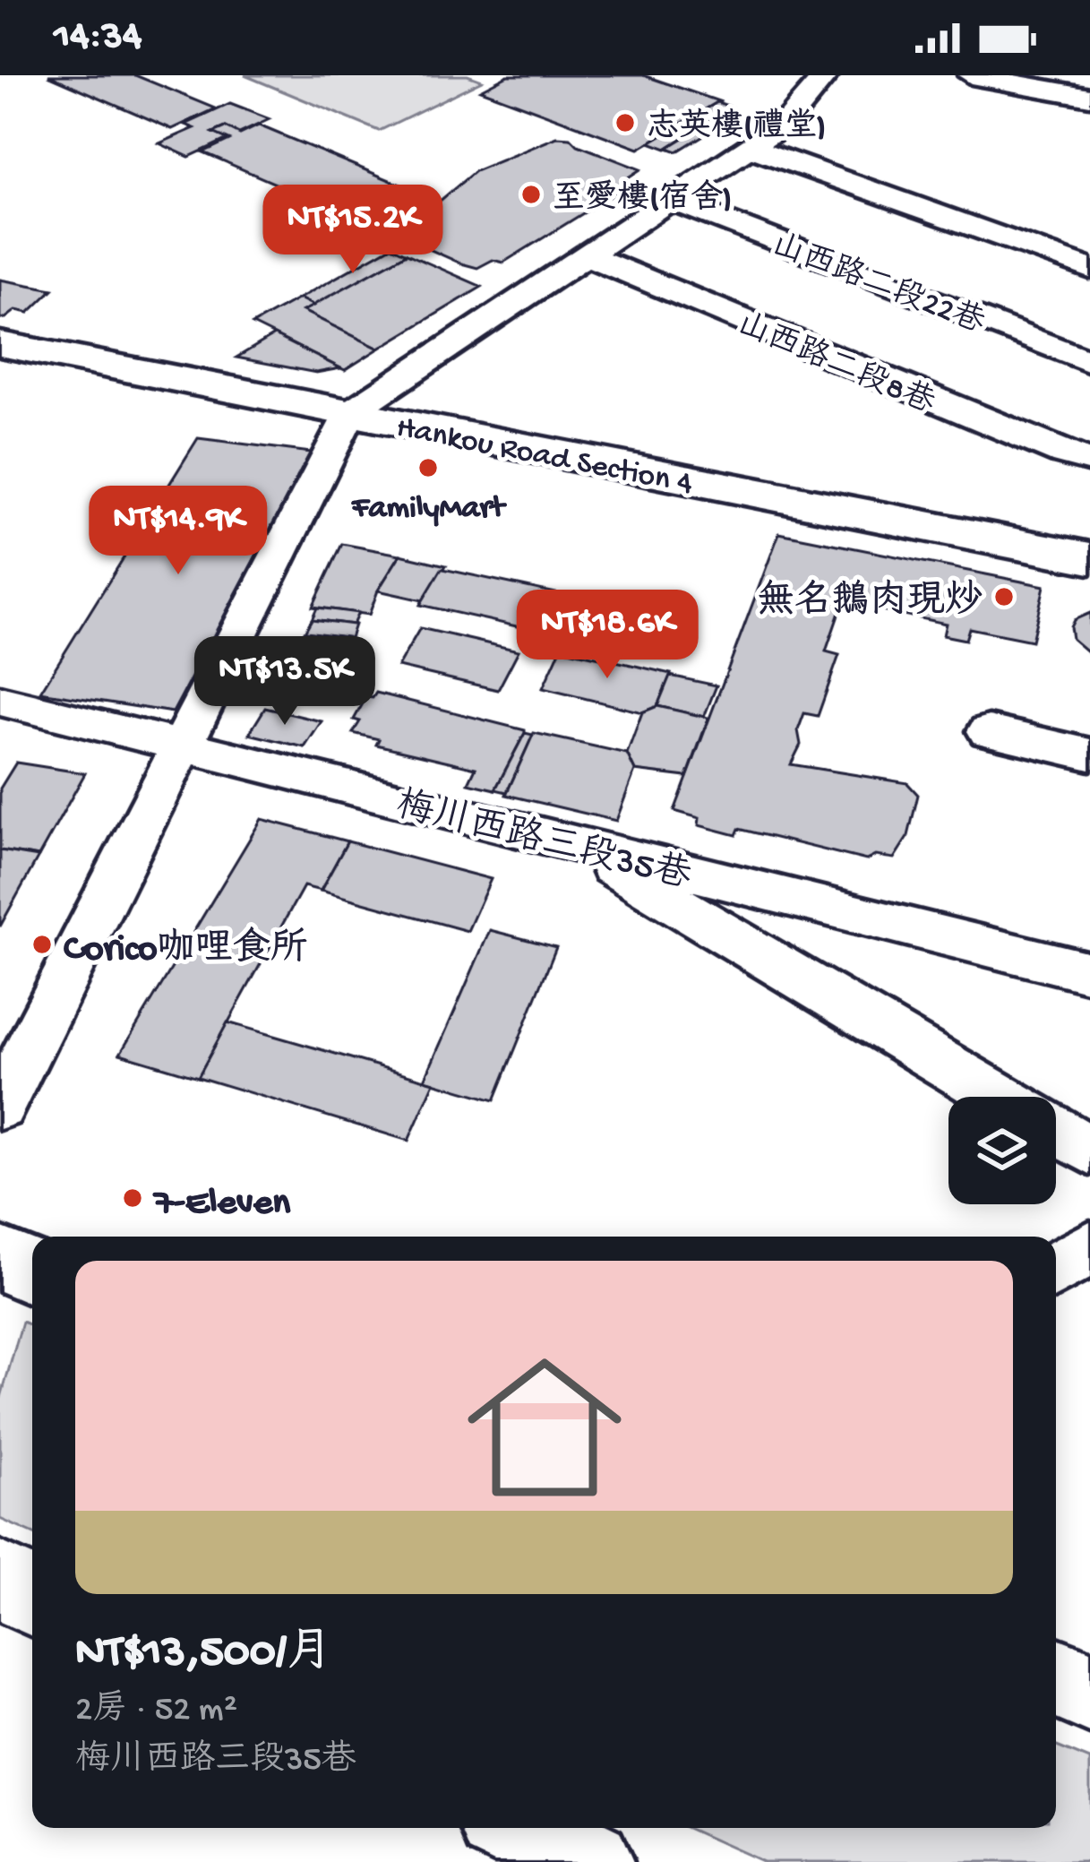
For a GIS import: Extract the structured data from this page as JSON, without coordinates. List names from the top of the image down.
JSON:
{
  "streets": {
    "street": [
      "山西路二段22巷",
      "山西路二段8巷",
      "Hankou Road Section 4",
      "梅川西路三段35巷"
    ]
  },
  "places": [
    "志英樓(禮堂)",
    "至愛樓(宿舍)",
    "FamilyMart",
    "無名鵝肉現炒",
    "Corico咖哩食所",
    "7-Eleven"
  ],
  "page": {
    "status": "14:34",
    "price": [
      "NT$15.2K",
      "NT$14.9K",
      "NT$18.6K",
      "NT$13.5K"
    ],
    "list": [
      {
        "name": "NT$13,500/月",
        "note": "2房 · 52 m² · 梅川西路三段35巷"
      }
    ]
  }
}
